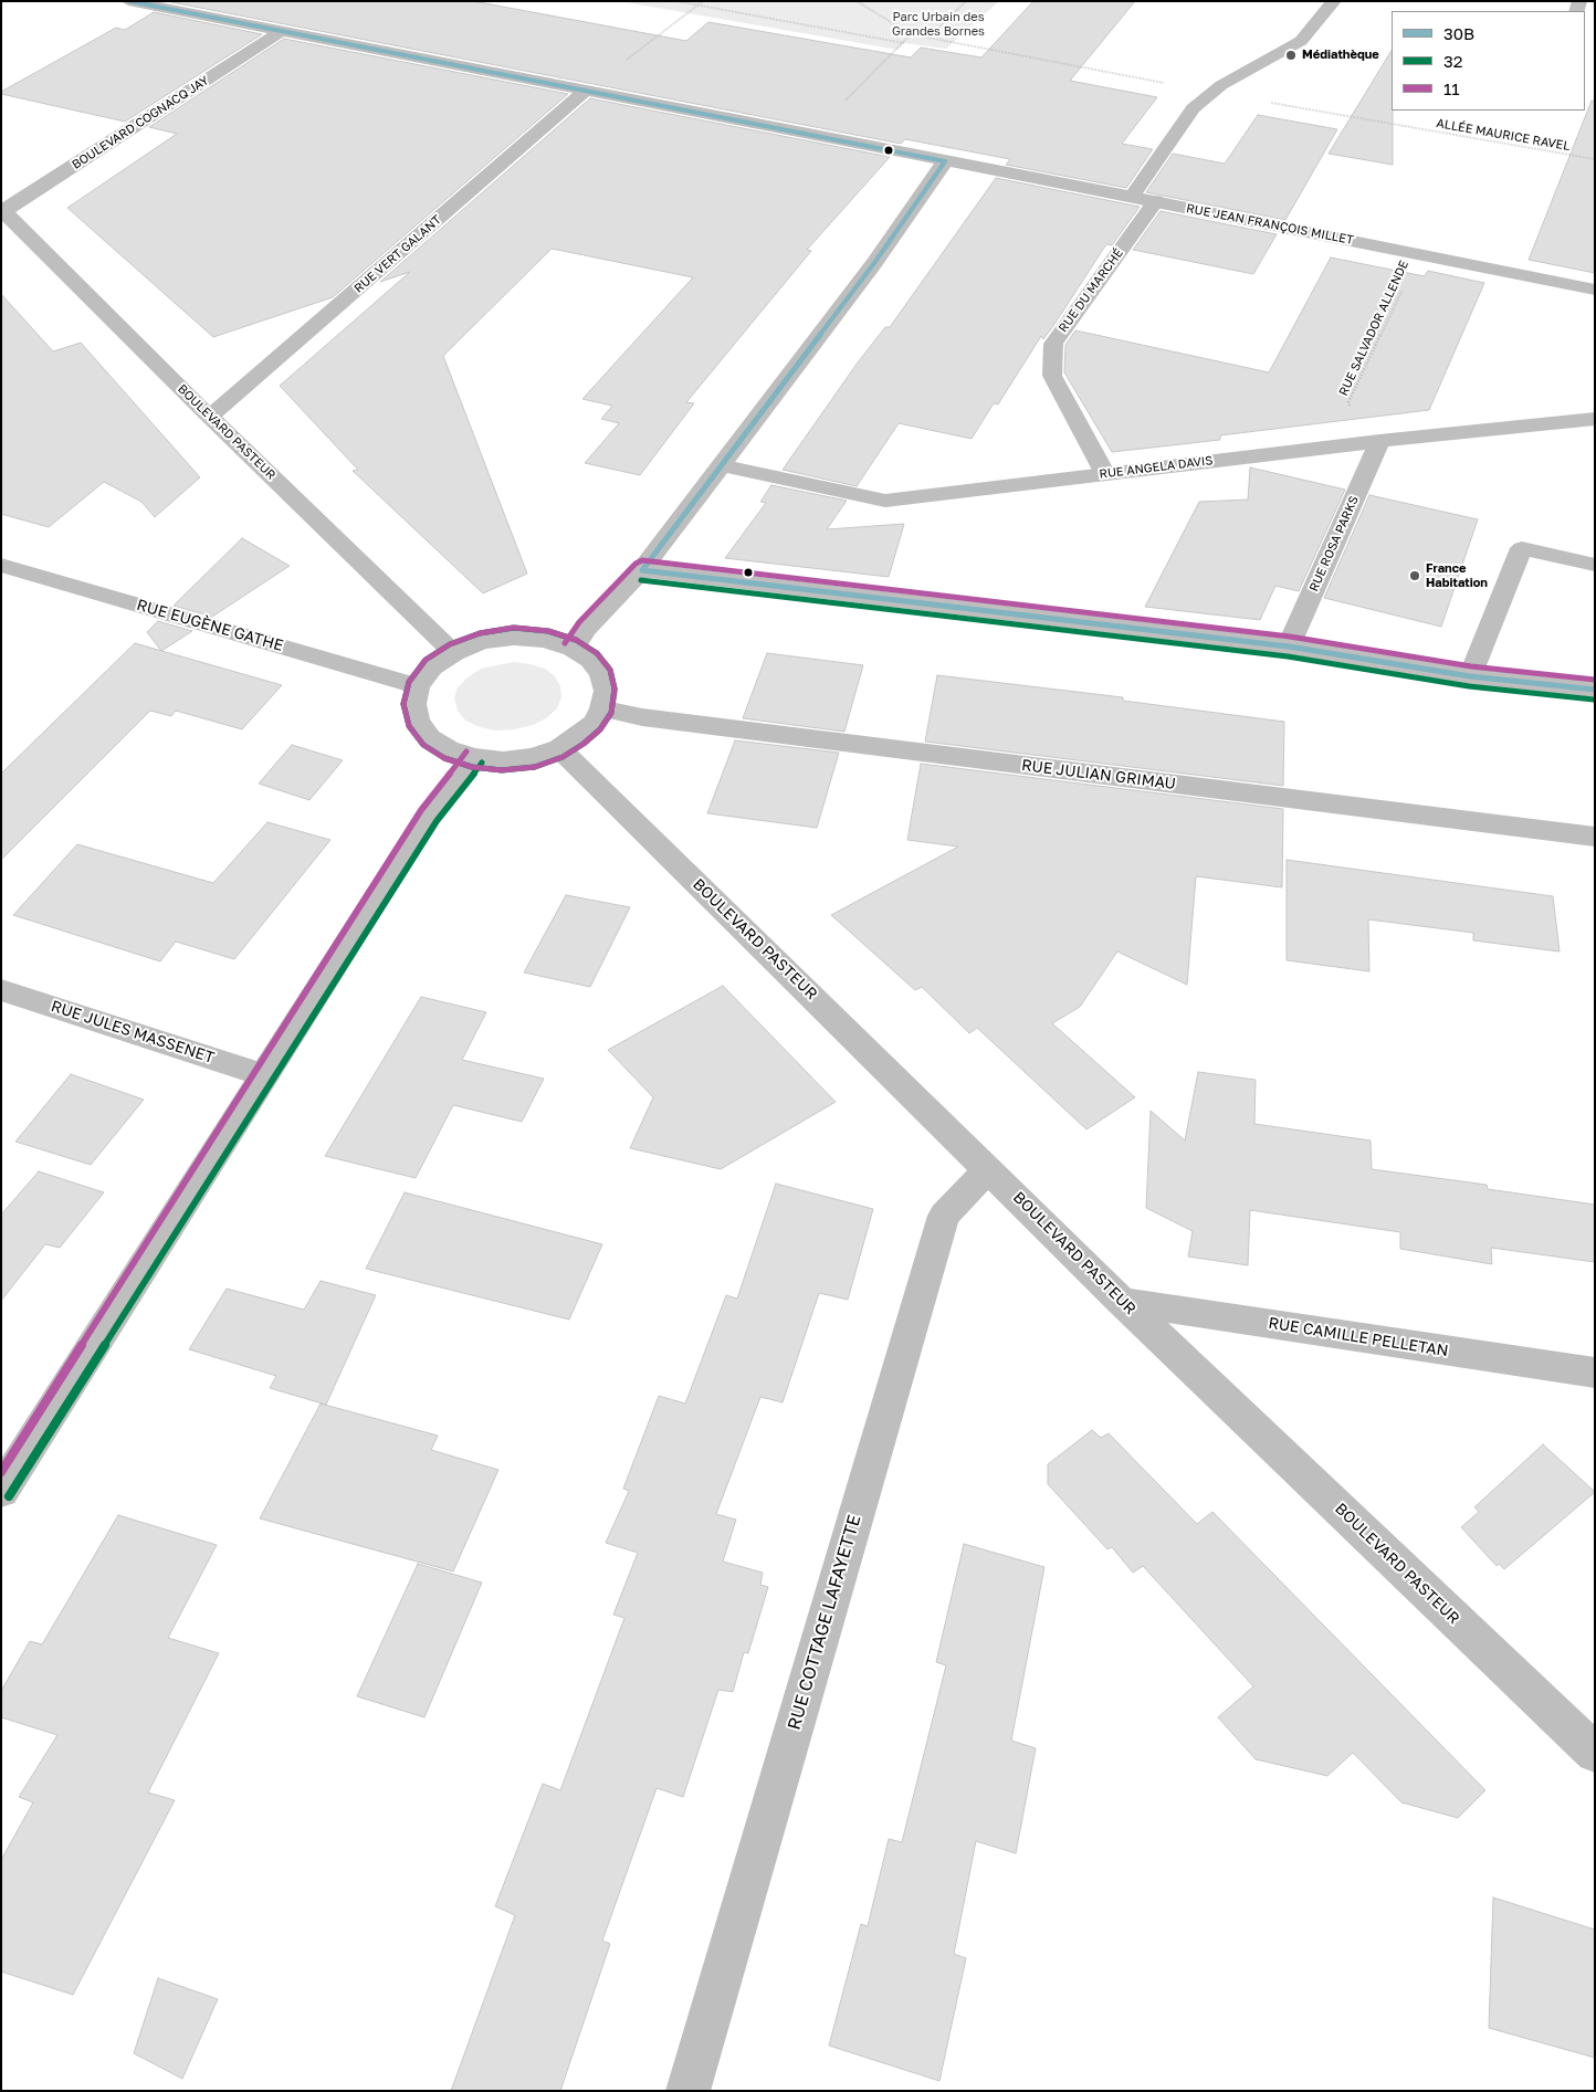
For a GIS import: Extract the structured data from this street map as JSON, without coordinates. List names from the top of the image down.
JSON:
{
  "streets": {
    "street": [
      "BOULEVARD COGNACQ JAY",
      "RUE JEAN FRANÇOIS MILLET",
      "RUE VERT GALANT",
      "RUE DU MARCHÉ",
      "BOULEVARD PASTEUR",
      "RUE ANGELA DAVIS",
      "RUE ROSA PARKS",
      "RUE EUGÈNE GATHE",
      "RUE JULIAN GRIMAU",
      "RUE JULES MASSENET",
      "RUE CAMILLE PELLETAN",
      "RUE COTTAGE LAFAYETTE"
    ],
    "path": ["ALLÉE MAURICE RAVEL", "RUE SALVADOR ALLENDE"]
  },
  "crossings": [
    ["BOULEVARD COGNACQ JAY", "RUE JEAN FRANÇOIS MILLET"],
    ["BOULEVARD COGNACQ JAY", "BOULEVARD PASTEUR"],
    ["RUE JEAN FRANÇOIS MILLET", "RUE VERT GALANT"],
    ["RUE JEAN FRANÇOIS MILLET", "RUE DU MARCHÉ"],
    ["RUE JEAN FRANÇOIS MILLET", "RUE SALVADOR ALLENDE"],
    ["RUE VERT GALANT", "BOULEVARD PASTEUR"],
    ["RUE DU MARCHÉ", "RUE ANGELA DAVIS"],
    ["RUE SALVADOR ALLENDE", "RUE ANGELA DAVIS"],
    ["RUE SALVADOR ALLENDE", "RUE ROSA PARKS"],
    ["BOULEVARD PASTEUR", "RUE EUGÈNE GATHE"],
    ["BOULEVARD PASTEUR", "RUE JULIAN GRIMAU"],
    ["BOULEVARD PASTEUR", "RUE CAMILLE PELLETAN"],
    ["BOULEVARD PASTEUR", "RUE COTTAGE LAFAYETTE"],
    ["RUE ANGELA DAVIS", "RUE ROSA PARKS"],
    ["RUE EUGÈNE GATHE", "RUE JULIAN GRIMAU"]
  ],
  "parks": ["Parc Urbain des Grandes Bornes"],
  "places": ["Médiathèque", "France Habitation"],
  "lines": ["transit line 30B", "transit line 11", "transit line 32"],
  "legend": ["30B", "32", "11"]
}
